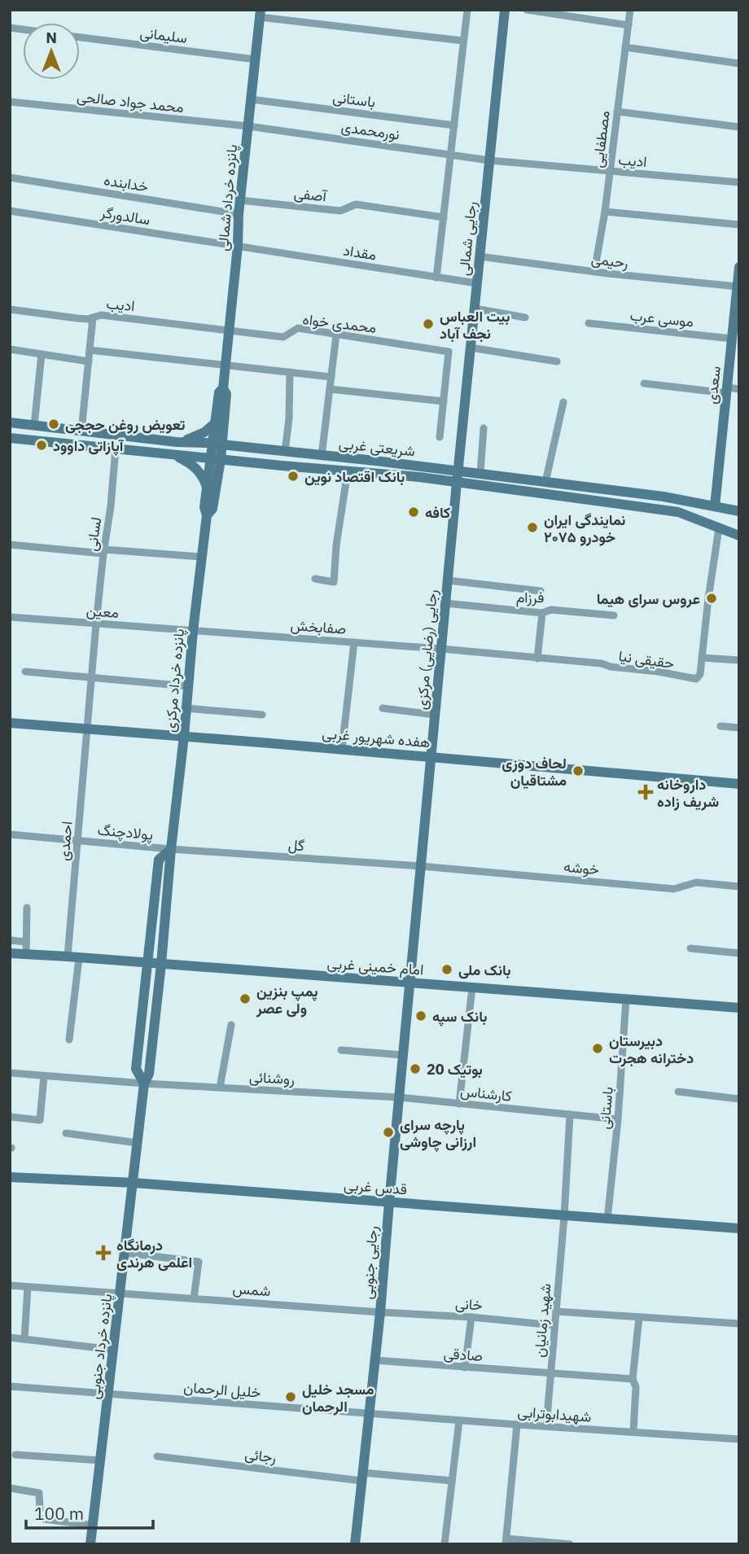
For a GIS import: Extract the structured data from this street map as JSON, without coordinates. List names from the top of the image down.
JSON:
{
  "streets": {
    "street": [
      "سلیمانی",
      "باستانی",
      "محمد جواد صالحی",
      "نورمحمدی",
      "مصطفایی",
      "ادیب",
      "خدابنده",
      "آصفی",
      "پانزده خرداد شمالی",
      "سالدورگر",
      "رجایی شمالی",
      "مقداد",
      "رحیمی",
      "موسی عرب",
      "محمدی خواه",
      "سعدی",
      "شریعتی غربی",
      "لسانی",
      "فرزام",
      "معین",
      "صفابخش",
      "رجایی (رضایی) مرکزی",
      "حقیقی نیا",
      "پانزده خرداد مرکزی",
      "هفده شهریور غربی",
      "پولادچنگ",
      "احمدی",
      "گل",
      "خوشه",
      "امام خمینی غربی",
      "روشنائی",
      "کارشناس",
      "قدس غربی",
      "رجایی جنوبی",
      "شمس",
      "خانی",
      "شهید زمانیان",
      "پانزده خرداد جنوبی",
      "صادقی",
      "خلیل الرحمان",
      "شهیدابوترابی",
      "رجائی"
    ]
  },
  "crossings": [
    ["سلیمانی", "پانزده خرداد شمالی"],
    ["باستانی", "پانزده خرداد شمالی"],
    ["باستانی", "امام خمینی غربی"],
    ["باستانی", "کارشناس"],
    ["باستانی", "قدس غربی"],
    ["محمد جواد صالحی", "نورمحمدی"],
    ["محمد جواد صالحی", "پانزده خرداد شمالی"],
    ["نورمحمدی", "ادیب"],
    ["نورمحمدی", "پانزده خرداد شمالی"],
    ["نورمحمدی", "رجایی شمالی"],
    ["مصطفایی", "ادیب"],
    ["مصطفایی", "رحیمی"],
    ["ادیب", "پانزده خرداد شمالی"],
    ["ادیب", "رجایی شمالی"],
    ["ادیب", "محمدی خواه"],
    ["خدابنده", "پانزده خرداد شمالی"],
    ["آصفی", "پانزده خرداد شمالی"],
    ["پانزده خرداد شمالی", "سالدورگر"],
    ["پانزده خرداد شمالی", "مقداد"],
    ["پانزده خرداد شمالی", "محمدی خواه"],
    ["پانزده خرداد شمالی", "شریعتی غربی"],
    ["پانزده خرداد شمالی", "پانزده خرداد مرکزی"],
    ["سالدورگر", "مقداد"],
    ["رجایی شمالی", "مقداد"],
    ["رجایی شمالی", "رحیمی"],
    ["رجایی شمالی", "شریعتی غربی"],
    ["رجایی شمالی", "رجایی (رضایی) مرکزی"],
    ["رحیمی", "سعدی"],
    ["موسی عرب", "سعدی"],
    ["سعدی", "شریعتی غربی"],
    ["شریعتی غربی", "لسانی"],
    ["شریعتی غربی", "رجایی (رضایی) مرکزی"],
    ["شریعتی غربی", "حقیقی نیا"],
    ["شریعتی غربی", "پانزده خرداد مرکزی"],
    ["لسانی", "معین"],
    ["لسانی", "احمدی"],
    ["فرزام", "رجایی (رضایی) مرکزی"],
    ["معین", "صفابخش"],
    ["معین", "پانزده خرداد مرکزی"],
    ["صفابخش", "رجایی (رضایی) مرکزی"],
    ["صفابخش", "حقیقی نیا"],
    ["صفابخش", "پانزده خرداد مرکزی"],
    ["رجایی (رضایی) مرکزی", "حقیقی نیا"],
    ["رجایی (رضایی) مرکزی", "هفده شهریور غربی"],
    ["رجایی (رضایی) مرکزی", "گل"],
    ["رجایی (رضایی) مرکزی", "خوشه"],
    ["رجایی (رضایی) مرکزی", "امام خمینی غربی"],
    ["رجایی (رضایی) مرکزی", "رجایی جنوبی"],
    ["پانزده خرداد مرکزی", "هفده شهریور غربی"],
    ["پانزده خرداد مرکزی", "پولادچنگ"],
    ["پانزده خرداد مرکزی", "گل"],
    ["پانزده خرداد مرکزی", "امام خمینی غربی"],
    ["پانزده خرداد مرکزی", "پانزده خرداد جنوبی"],
    ["هفده شهریور غربی", "احمدی"],
    ["پولادچنگ", "احمدی"],
    ["پولادچنگ", "گل"],
    ["احمدی", "امام خمینی غربی"],
    ["گل", "خوشه"],
    ["امام خمینی غربی", "رجایی جنوبی"],
    ["امام خمینی غربی", "پانزده خرداد جنوبی"],
    ["روشنائی", "کارشناس"],
    ["روشنائی", "رجایی جنوبی"],
    ["روشنائی", "پانزده خرداد جنوبی"],
    ["کارشناس", "رجایی جنوبی"],
    ["قدس غربی", "رجایی جنوبی"],
    ["قدس غربی", "شهید زمانیان"],
    ["قدس غربی", "پانزده خرداد جنوبی"],
    ["رجایی جنوبی", "شمس"],
    ["رجایی جنوبی", "خانی"],
    ["رجایی جنوبی", "صادقی"],
    ["رجایی جنوبی", "خلیل الرحمان"],
    ["رجایی جنوبی", "شهیدابوترابی"],
    ["رجایی جنوبی", "رجائی"],
    ["شمس", "خانی"],
    ["شمس", "پانزده خرداد جنوبی"],
    ["خانی", "شهید زمانیان"],
    ["شهید زمانیان", "صادقی"],
    ["شهید زمانیان", "شهیدابوترابی"],
    ["پانزده خرداد جنوبی", "خلیل الرحمان"],
    ["خلیل الرحمان", "شهیدابوترابی"]
  ],
  "places": {
    "other": [
      "بیت العباس نجف آباد",
      "تعویض روغن حججی",
      "آپاراتی داوود",
      "بانک اقتصاد نوین",
      "کافه",
      "نمایندگی ایران خودرو ۲۰۷۵",
      "عروس سرای هیما",
      "لحاف دوزی مشتاقیان",
      "بانک ملی",
      "پمپ بنزین ولی عصر",
      "بانک سپه",
      "دبیرستان دخترانه هجرت",
      "بوتیک 20",
      "پارچه سرای ارزانی چاوشی",
      "مسجد خلیل الرحمان"
    ],
    "health": ["داروخانه شریف زاده", "درمانگاه اعلمی هرندی"]
  },
  "scale_bar": "100 m",
  "north": "top"
}
